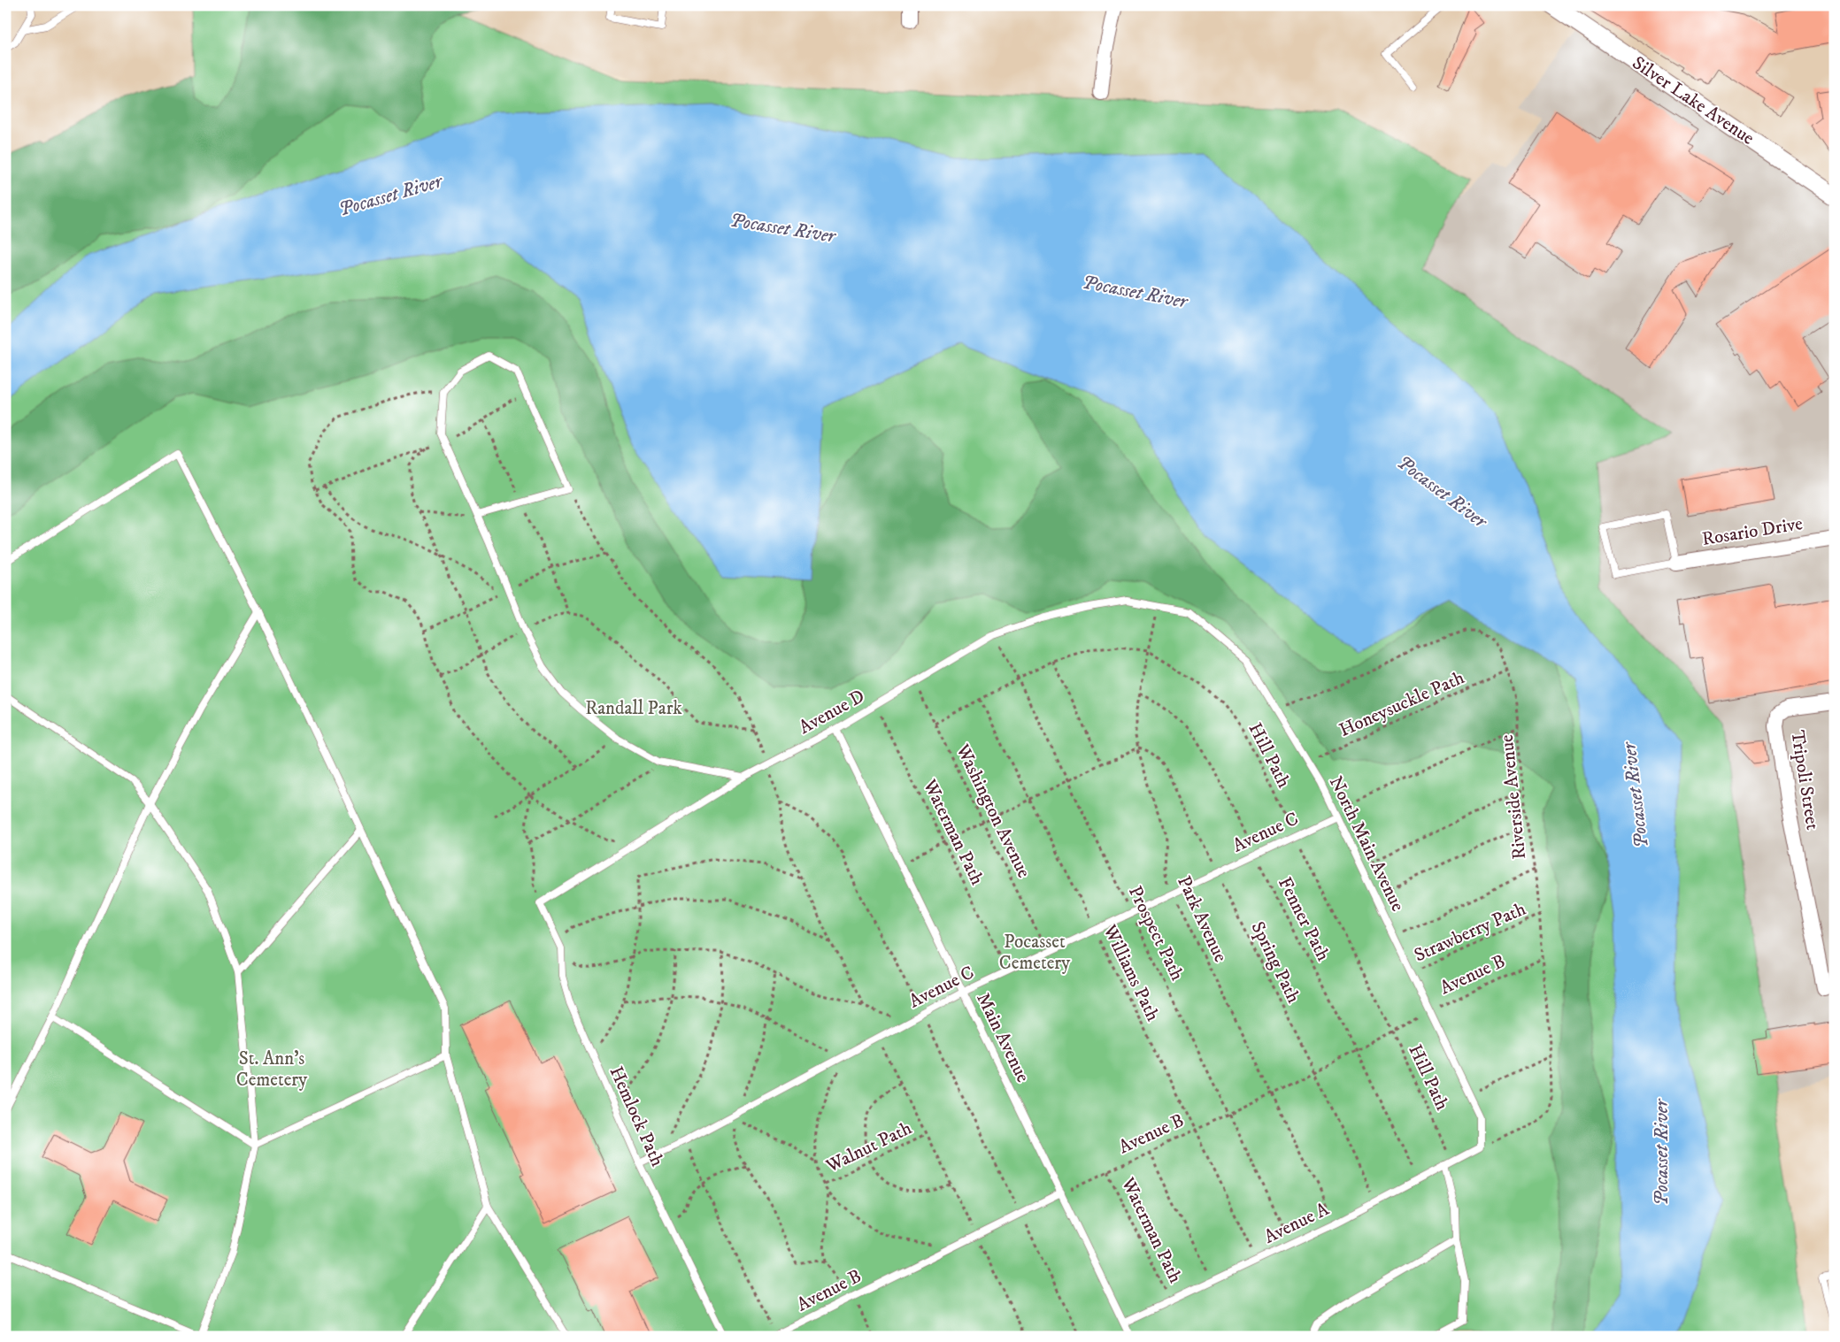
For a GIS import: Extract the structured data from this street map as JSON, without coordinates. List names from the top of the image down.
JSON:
{
  "streets": {
    "street": ["Silver Lake Avenue", "Rosario Drive", "Tripoli Street"],
    "lane": [
      "Avenue D",
      "Avenue C",
      "North Main Avenue",
      "Avenue B",
      "Main Avenue",
      "Hemlock Path",
      "Avenue A"
    ],
    "path": [
      "Honeysuckle Path",
      "Hill Path",
      "Riverside Avenue",
      "Washington Avenue",
      "Waterman Path",
      "Park Avenue",
      "Fenner Path",
      "Strawberry Path",
      "Prospect Path",
      "Spring Path",
      "Williams Path",
      "Walnut Path"
    ]
  },
  "crossings": [
    ["Honeysuckle Path", "Riverside Avenue"],
    ["Honeysuckle Path", "North Main Avenue"],
    ["Avenue D", "Washington Avenue"],
    ["Avenue D", "Waterman Path"],
    ["Avenue D", "North Main Avenue"],
    ["Avenue D", "Park Avenue"],
    ["Avenue D", "Prospect Path"],
    ["Avenue D", "Main Avenue"],
    ["Avenue D", "Hemlock Path"],
    ["Hill Path", "Washington Avenue"],
    ["Hill Path", "Avenue C"],
    ["Hill Path", "Park Avenue"],
    ["Hill Path", "Prospect Path"],
    ["Hill Path", "Williams Path"],
    ["Hill Path", "Avenue B"],
    ["Hill Path", "Avenue A"],
    ["Riverside Avenue", "North Main Avenue"],
    ["Riverside Avenue", "Strawberry Path"],
    ["Riverside Avenue", "Avenue B"],
    ["Riverside Avenue", "Avenue A"],
    ["Washington Avenue", "Avenue C"],
    ["Waterman Path", "Avenue C"],
    ["Waterman Path", "Avenue B"],
    ["Waterman Path", "Avenue A"],
    ["Avenue C", "North Main Avenue"],
    ["Avenue C", "Park Avenue"],
    ["Avenue C", "Fenner Path"],
    ["Avenue C", "Prospect Path"],
    ["Avenue C", "Spring Path"],
    ["Avenue C", "Williams Path"],
    ["Avenue C", "Main Avenue"],
    ["Avenue C", "Hemlock Path"],
    ["North Main Avenue", "Park Avenue"],
    ["North Main Avenue", "Strawberry Path"],
    ["North Main Avenue", "Avenue B"],
    ["North Main Avenue", "Avenue A"],
    ["Park Avenue", "Fenner Path"],
    ["Park Avenue", "Spring Path"],
    ["Park Avenue", "Avenue B"],
    ["Park Avenue", "Avenue A"],
    ["Fenner Path", "Avenue B"],
    ["Fenner Path", "Avenue A"],
    ["Prospect Path", "Avenue B"],
    ["Prospect Path", "Avenue A"],
    ["Spring Path", "Avenue B"],
    ["Spring Path", "Avenue A"],
    ["Williams Path", "Avenue B"],
    ["Williams Path", "Avenue A"],
    ["Avenue B", "Main Avenue"],
    ["Main Avenue", "Avenue A"]
  ],
  "water": ["Pocasset River"],
  "parks": ["Randall Park", "Pocasset Cemetery", "St. Ann's Cemetery"]
}
